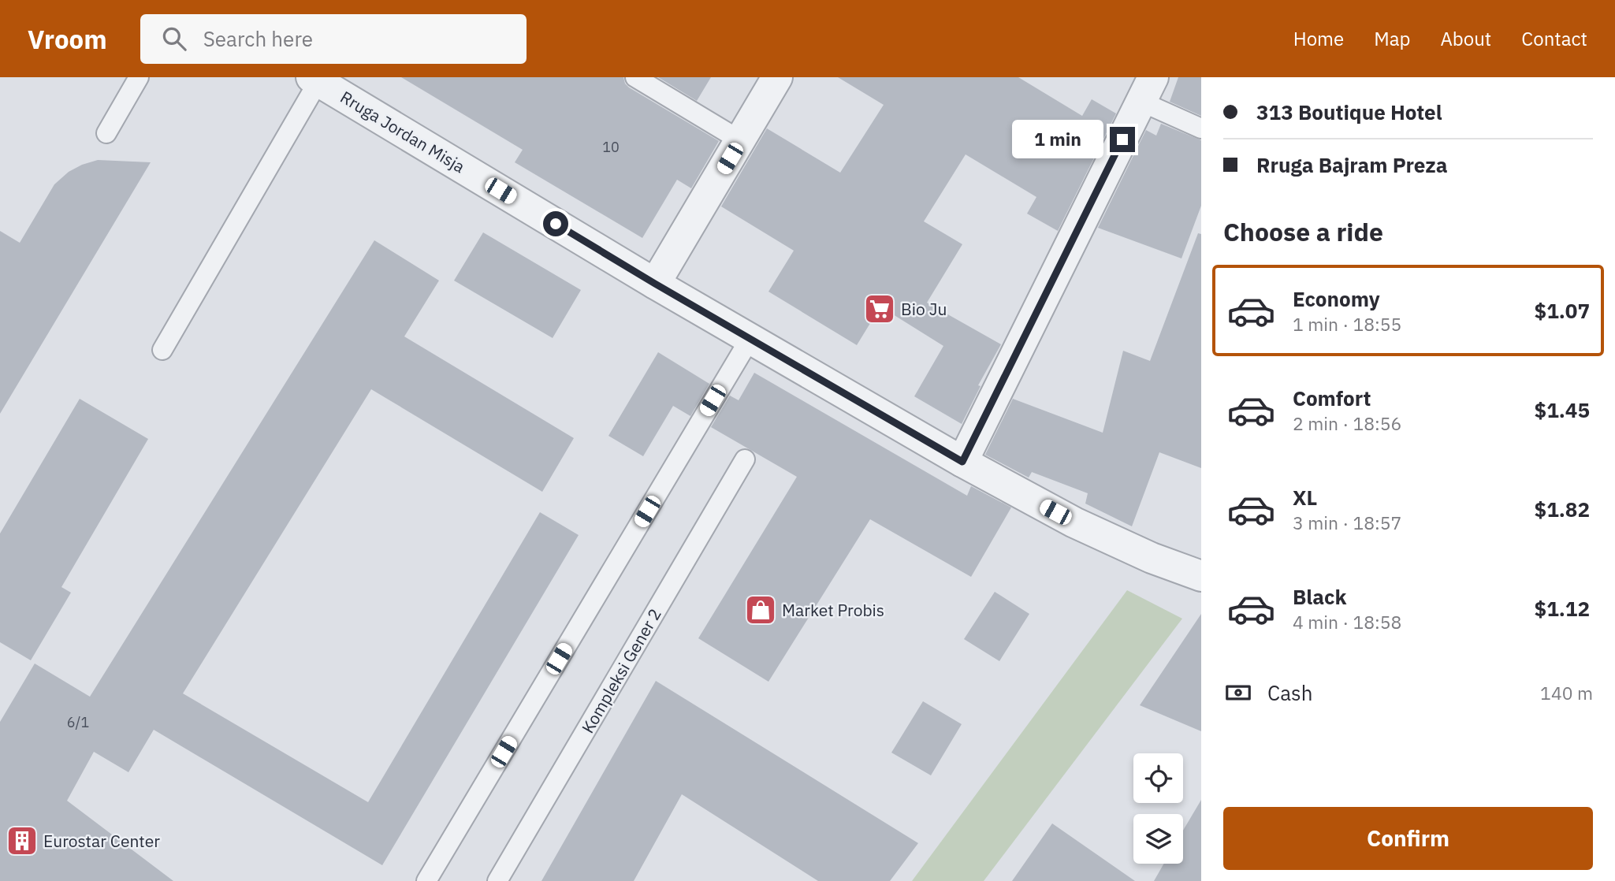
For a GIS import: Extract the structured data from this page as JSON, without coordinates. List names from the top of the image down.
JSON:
{
  "streets": {
    "street": ["Rruga Jordan Misja"],
    "lane": ["Kompleksi Gener 2"]
  },
  "places": {
    "supermarket": ["Bio Ju"],
    "shop": ["Market Probis"],
    "building": ["Eurostar Center"]
  },
  "house_numbers": ["10", "6/1"],
  "page": {
    "header": "Vroom",
    "search": "Search here",
    "nav": [
      "Home",
      "Map",
      "About",
      "Contact"
    ],
    "banner": ["313 Boutique Hotel", "Rruga Bajram Preza"],
    "bubble": "1 min",
    "heading": "Choose a ride",
    "list": [
      {
        "name": "Economy",
        "note": "1 min · 18:55",
        "value": "$1.07"
      },
      {
        "name": "Comfort",
        "note": "2 min · 18:56",
        "value": "$1.45"
      },
      {
        "name": "XL",
        "note": "3 min · 18:57",
        "value": "$1.82"
      },
      {
        "name": "Black",
        "note": "4 min · 18:58",
        "value": "$1.12"
      }
    ],
    "pay": ["Cash", "140 m"],
    "buttons": "Confirm"
  }
}
